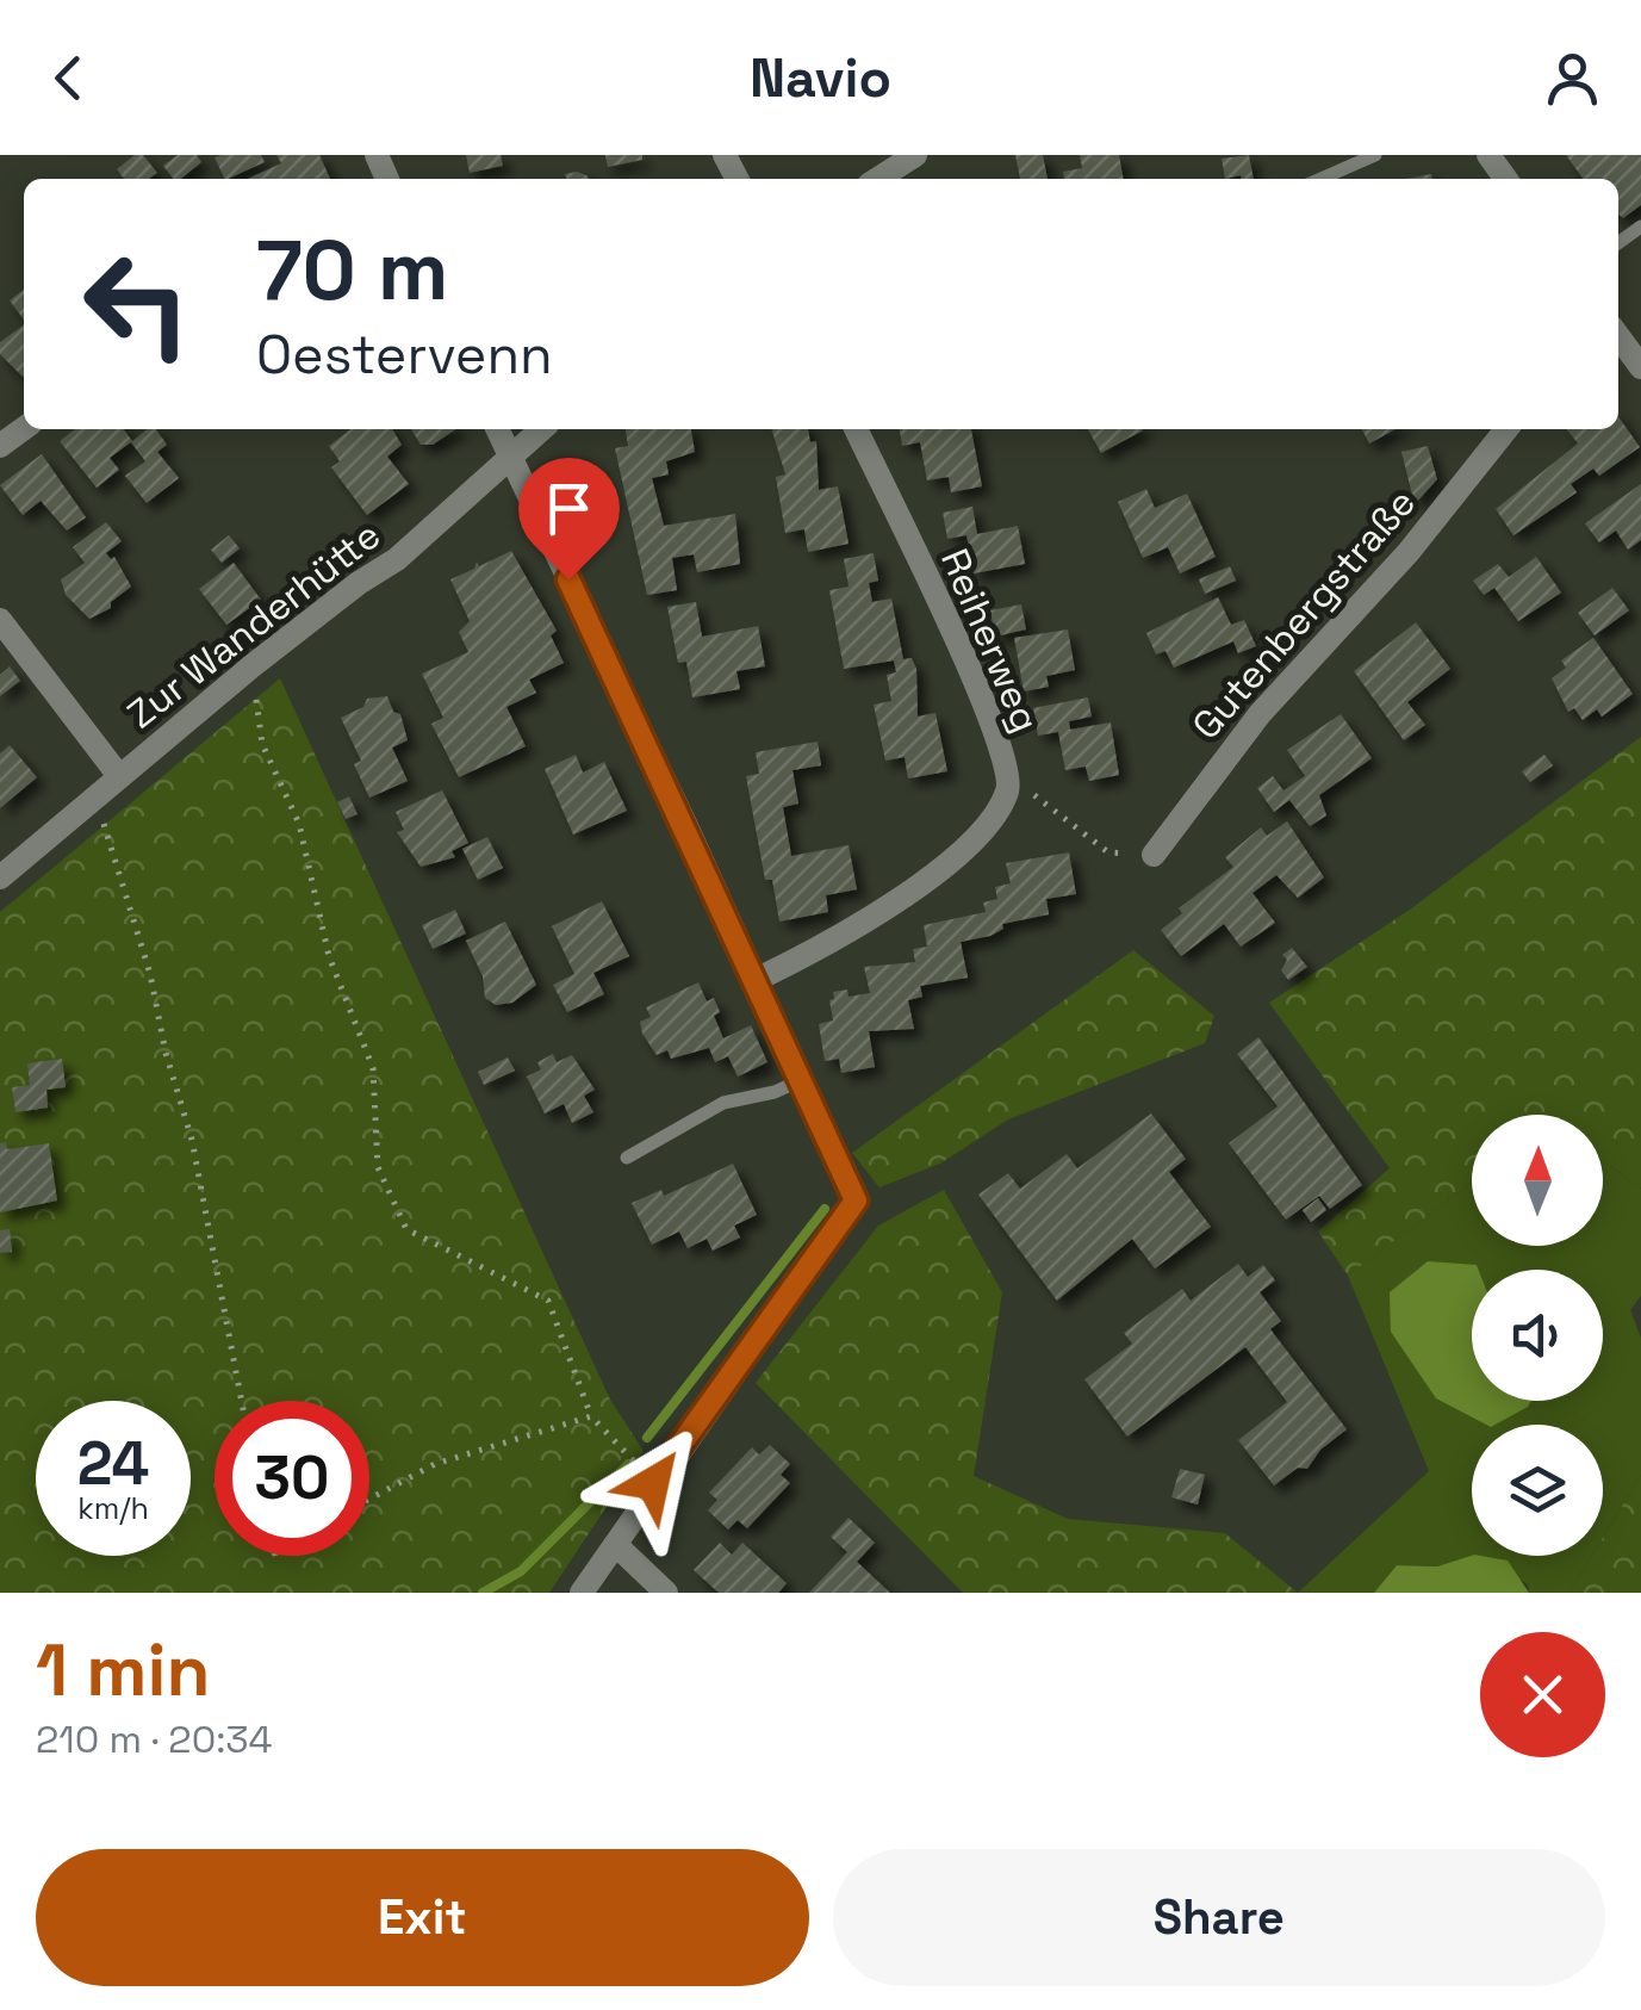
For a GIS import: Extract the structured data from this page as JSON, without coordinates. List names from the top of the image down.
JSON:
{
  "streets": {
    "street": ["Gutenbergstraße", "Zur Wanderhütte", "Reiherweg"]
  },
  "north": "top",
  "page": {
    "header": "Navio",
    "turn": ["70 m", "Oestervenn"],
    "speed": "24 km/h",
    "limit": "30",
    "heading": ["1 min", "210 m · 20:34"],
    "buttons": ["Exit", "Share"]
  }
}
